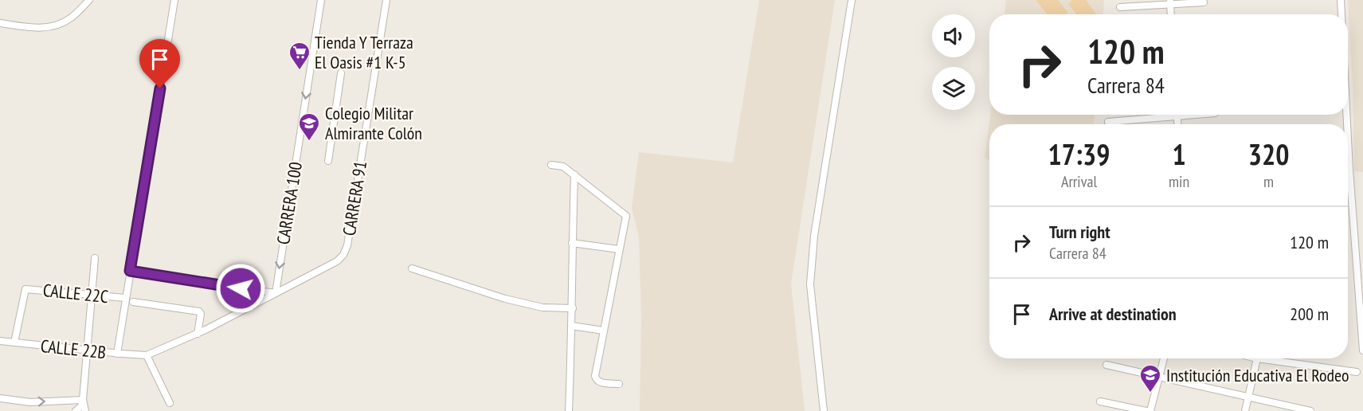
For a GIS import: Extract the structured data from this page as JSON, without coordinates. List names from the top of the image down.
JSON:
{
  "streets": {
    "street": [
      "CARRERA 91",
      "CARRERA 100",
      "CALLE 22C",
      "CALLE 22B"
    ]
  },
  "crossings": [
    ["CARRERA 91", "CARRERA 100"],
    ["CALLE 22C", "CALLE 22B"]
  ],
  "one_way": ["CARRERA 100"],
  "places": {
    "supermarket": ["Tienda Y Terraza El Oasis #1 K-5"],
    "school or university": ["Colegio Militar Almirante Colón", "Institución Educativa El Rodeo"]
  },
  "page": {
    "turn": ["120 m", "Carrera 84"],
    "eta": [
      "17:39",
      "Arrival",
      "1",
      "min",
      "320",
      "m"
    ],
    "list": [
      {
        "name": "Turn right",
        "note": "Carrera 84",
        "value": "120 m"
      },
      {
        "name": "Arrive at destination",
        "value": "200 m"
      }
    ]
  }
}
